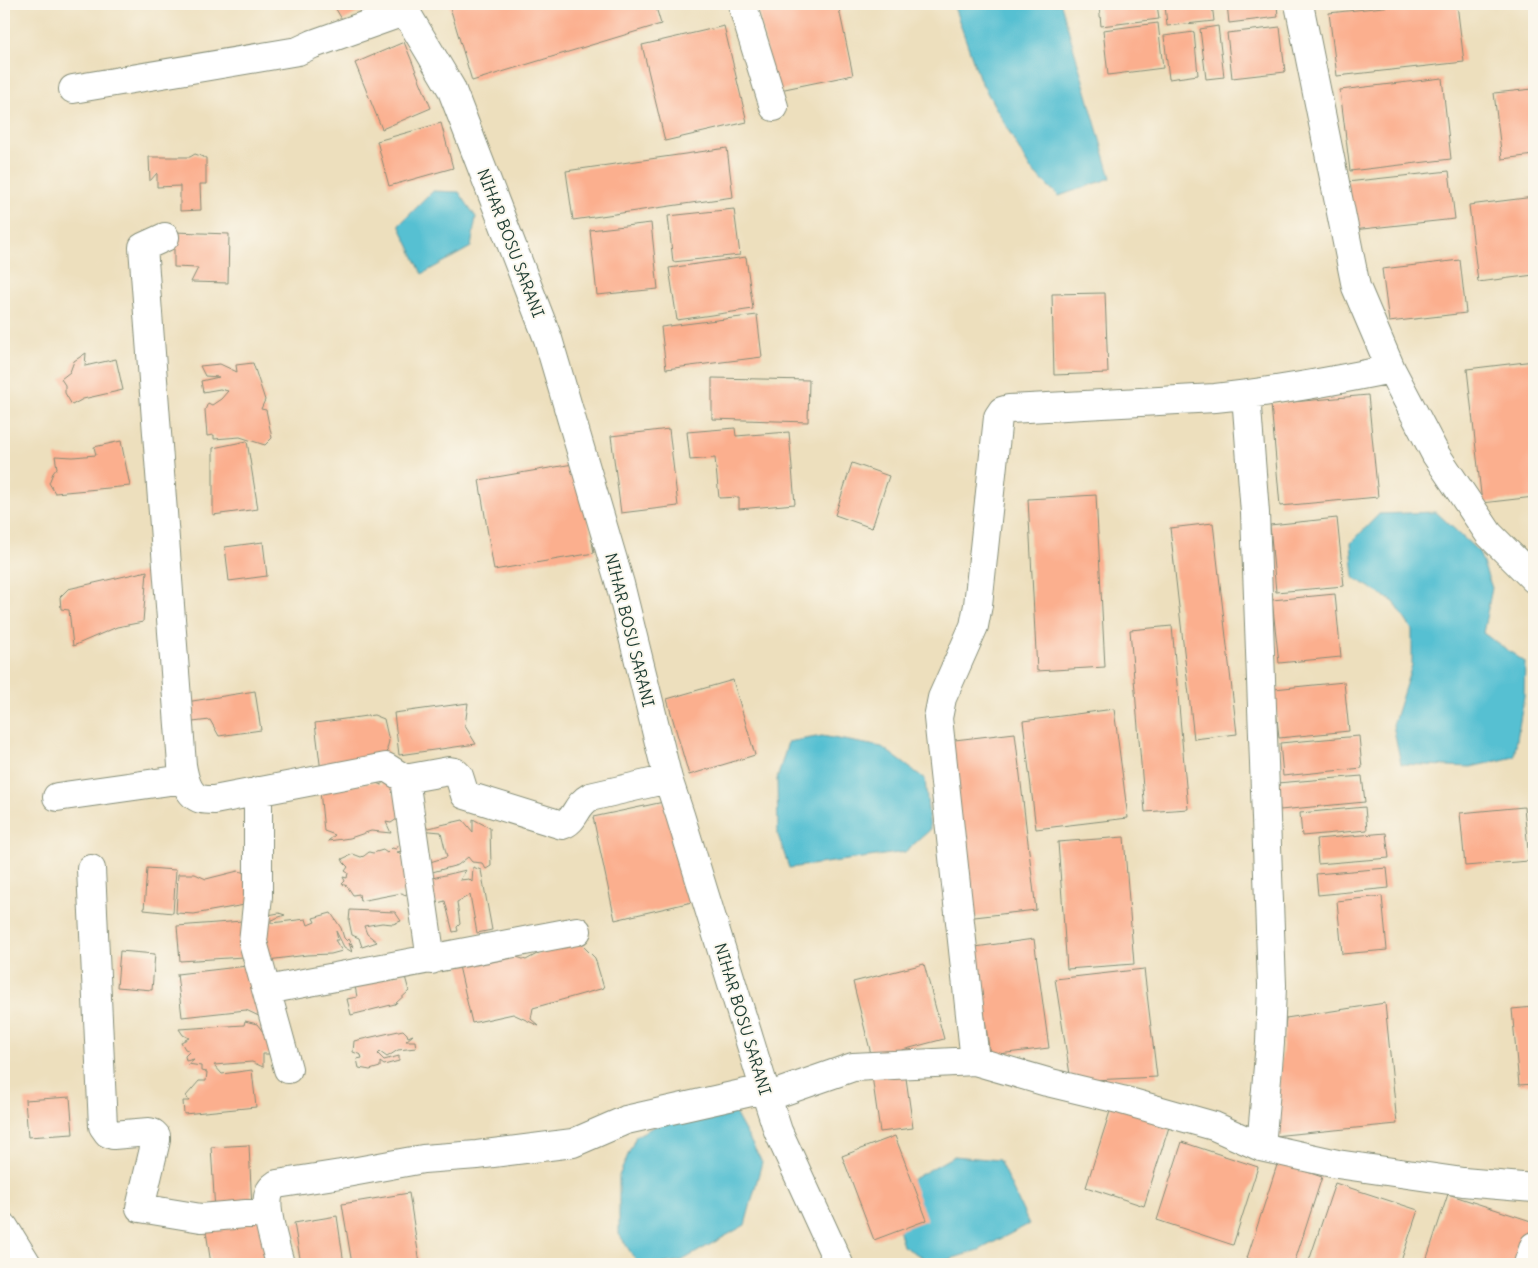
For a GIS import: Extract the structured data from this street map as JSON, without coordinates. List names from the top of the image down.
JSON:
{
  "streets": {
    "street": ["NIHAR BOSU SARANI"]
  }
}
